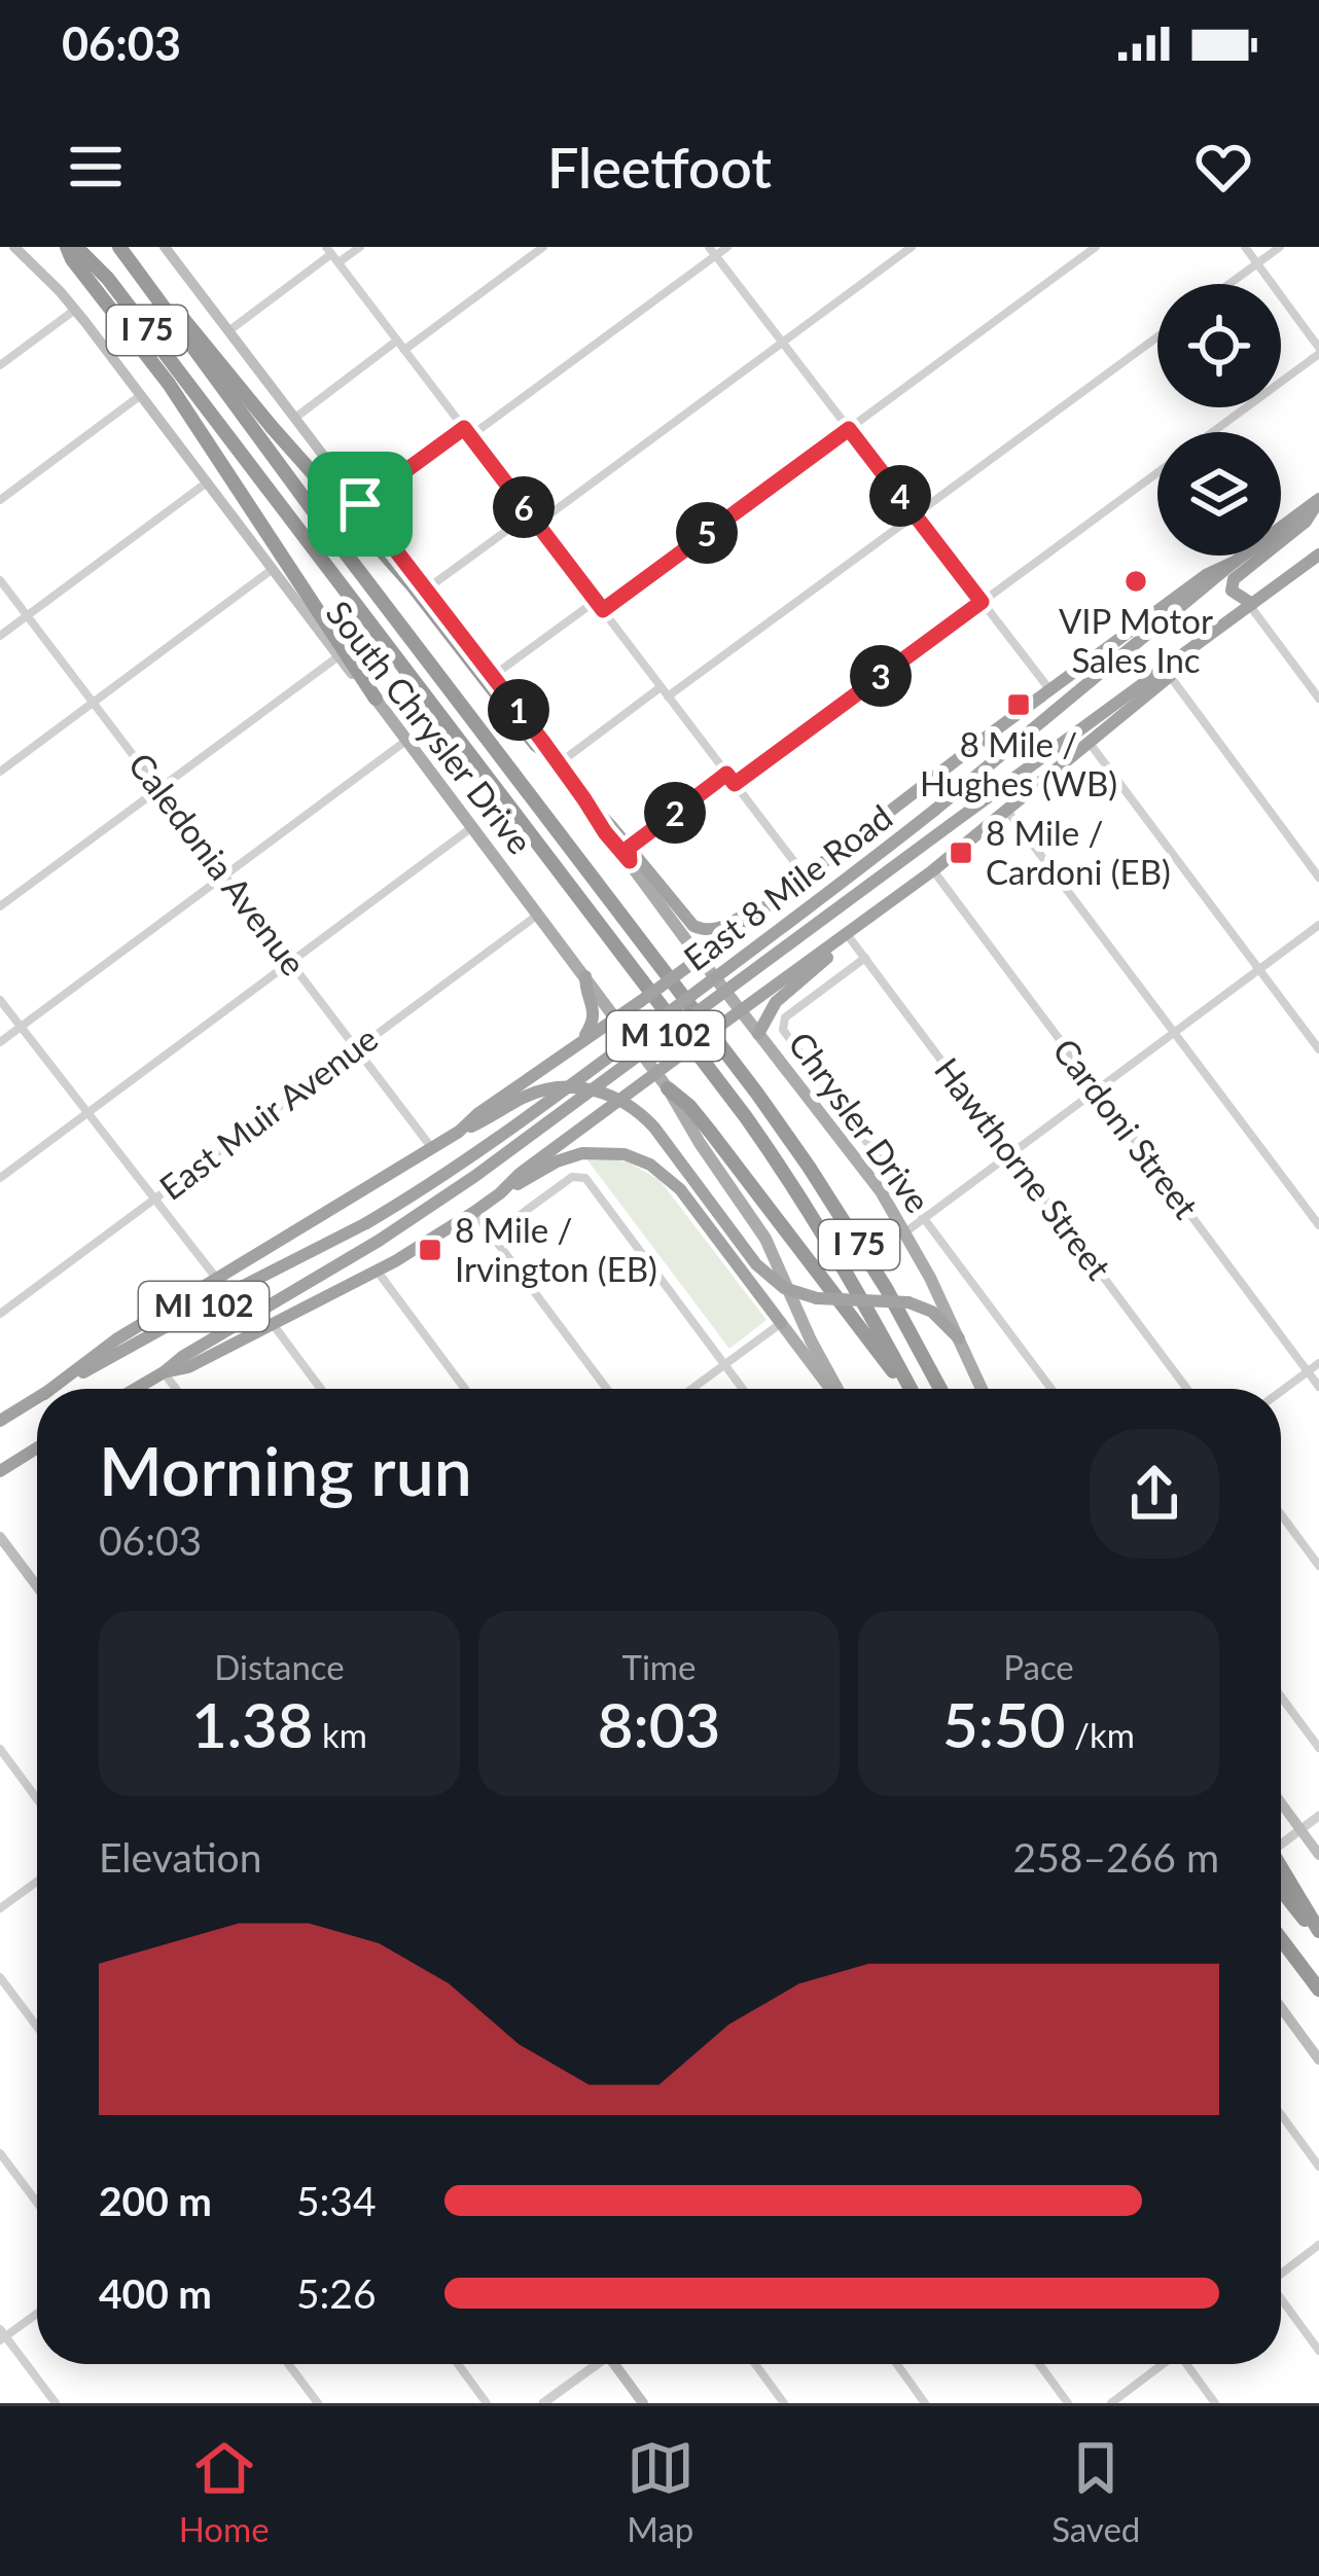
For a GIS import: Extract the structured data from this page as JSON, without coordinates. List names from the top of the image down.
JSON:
{
  "streets": {
    "highway": [
      "I 75",
      "East 8 Mile Road",
      "M 102",
      "MI 102"
    ],
    "main road": ["South Chrysler Drive", "Chrysler Drive"],
    "street": [
      "Caledonia Avenue",
      "East Muir Avenue",
      "Cardoni Street",
      "Hawthorne Street"
    ]
  },
  "crossings": [
    ["South Chrysler Drive", "East 8 Mile Road"],
    ["South Chrysler Drive", "East Muir Avenue"],
    ["Caledonia Avenue", "East Muir Avenue"],
    ["East 8 Mile Road", "Chrysler Drive"],
    ["East 8 Mile Road", "Cardoni Street"],
    ["East 8 Mile Road", "Hawthorne Street"],
    ["East 8 Mile Road", "MI 102"]
  ],
  "places": {
    "other": ["VIP Motor Sales Inc"],
    "transit": ["8 Mile / Hughes (WB)", "8 Mile / Cardoni (EB)", "8 Mile / Irvington (EB)"]
  },
  "page": {
    "status": "06:03",
    "header": "Fleetfoot",
    "pins": [
      "4",
      "6",
      "5",
      "3",
      "1",
      "2"
    ],
    "heading": ["Morning run", "06:03"],
    "stats": [
      ["Distance", "1.38 km"],
      ["Time", "8:03"],
      ["Pace", "5:50 /km"]
    ],
    "chart": ["Elevation", "258–266 m"],
    "list": [
      {
        "name": "200 m",
        "note": "5:34"
      },
      {
        "name": "400 m",
        "note": "5:26"
      }
    ],
    "tabs": ["Home", "Map", "Saved"]
  }
}
